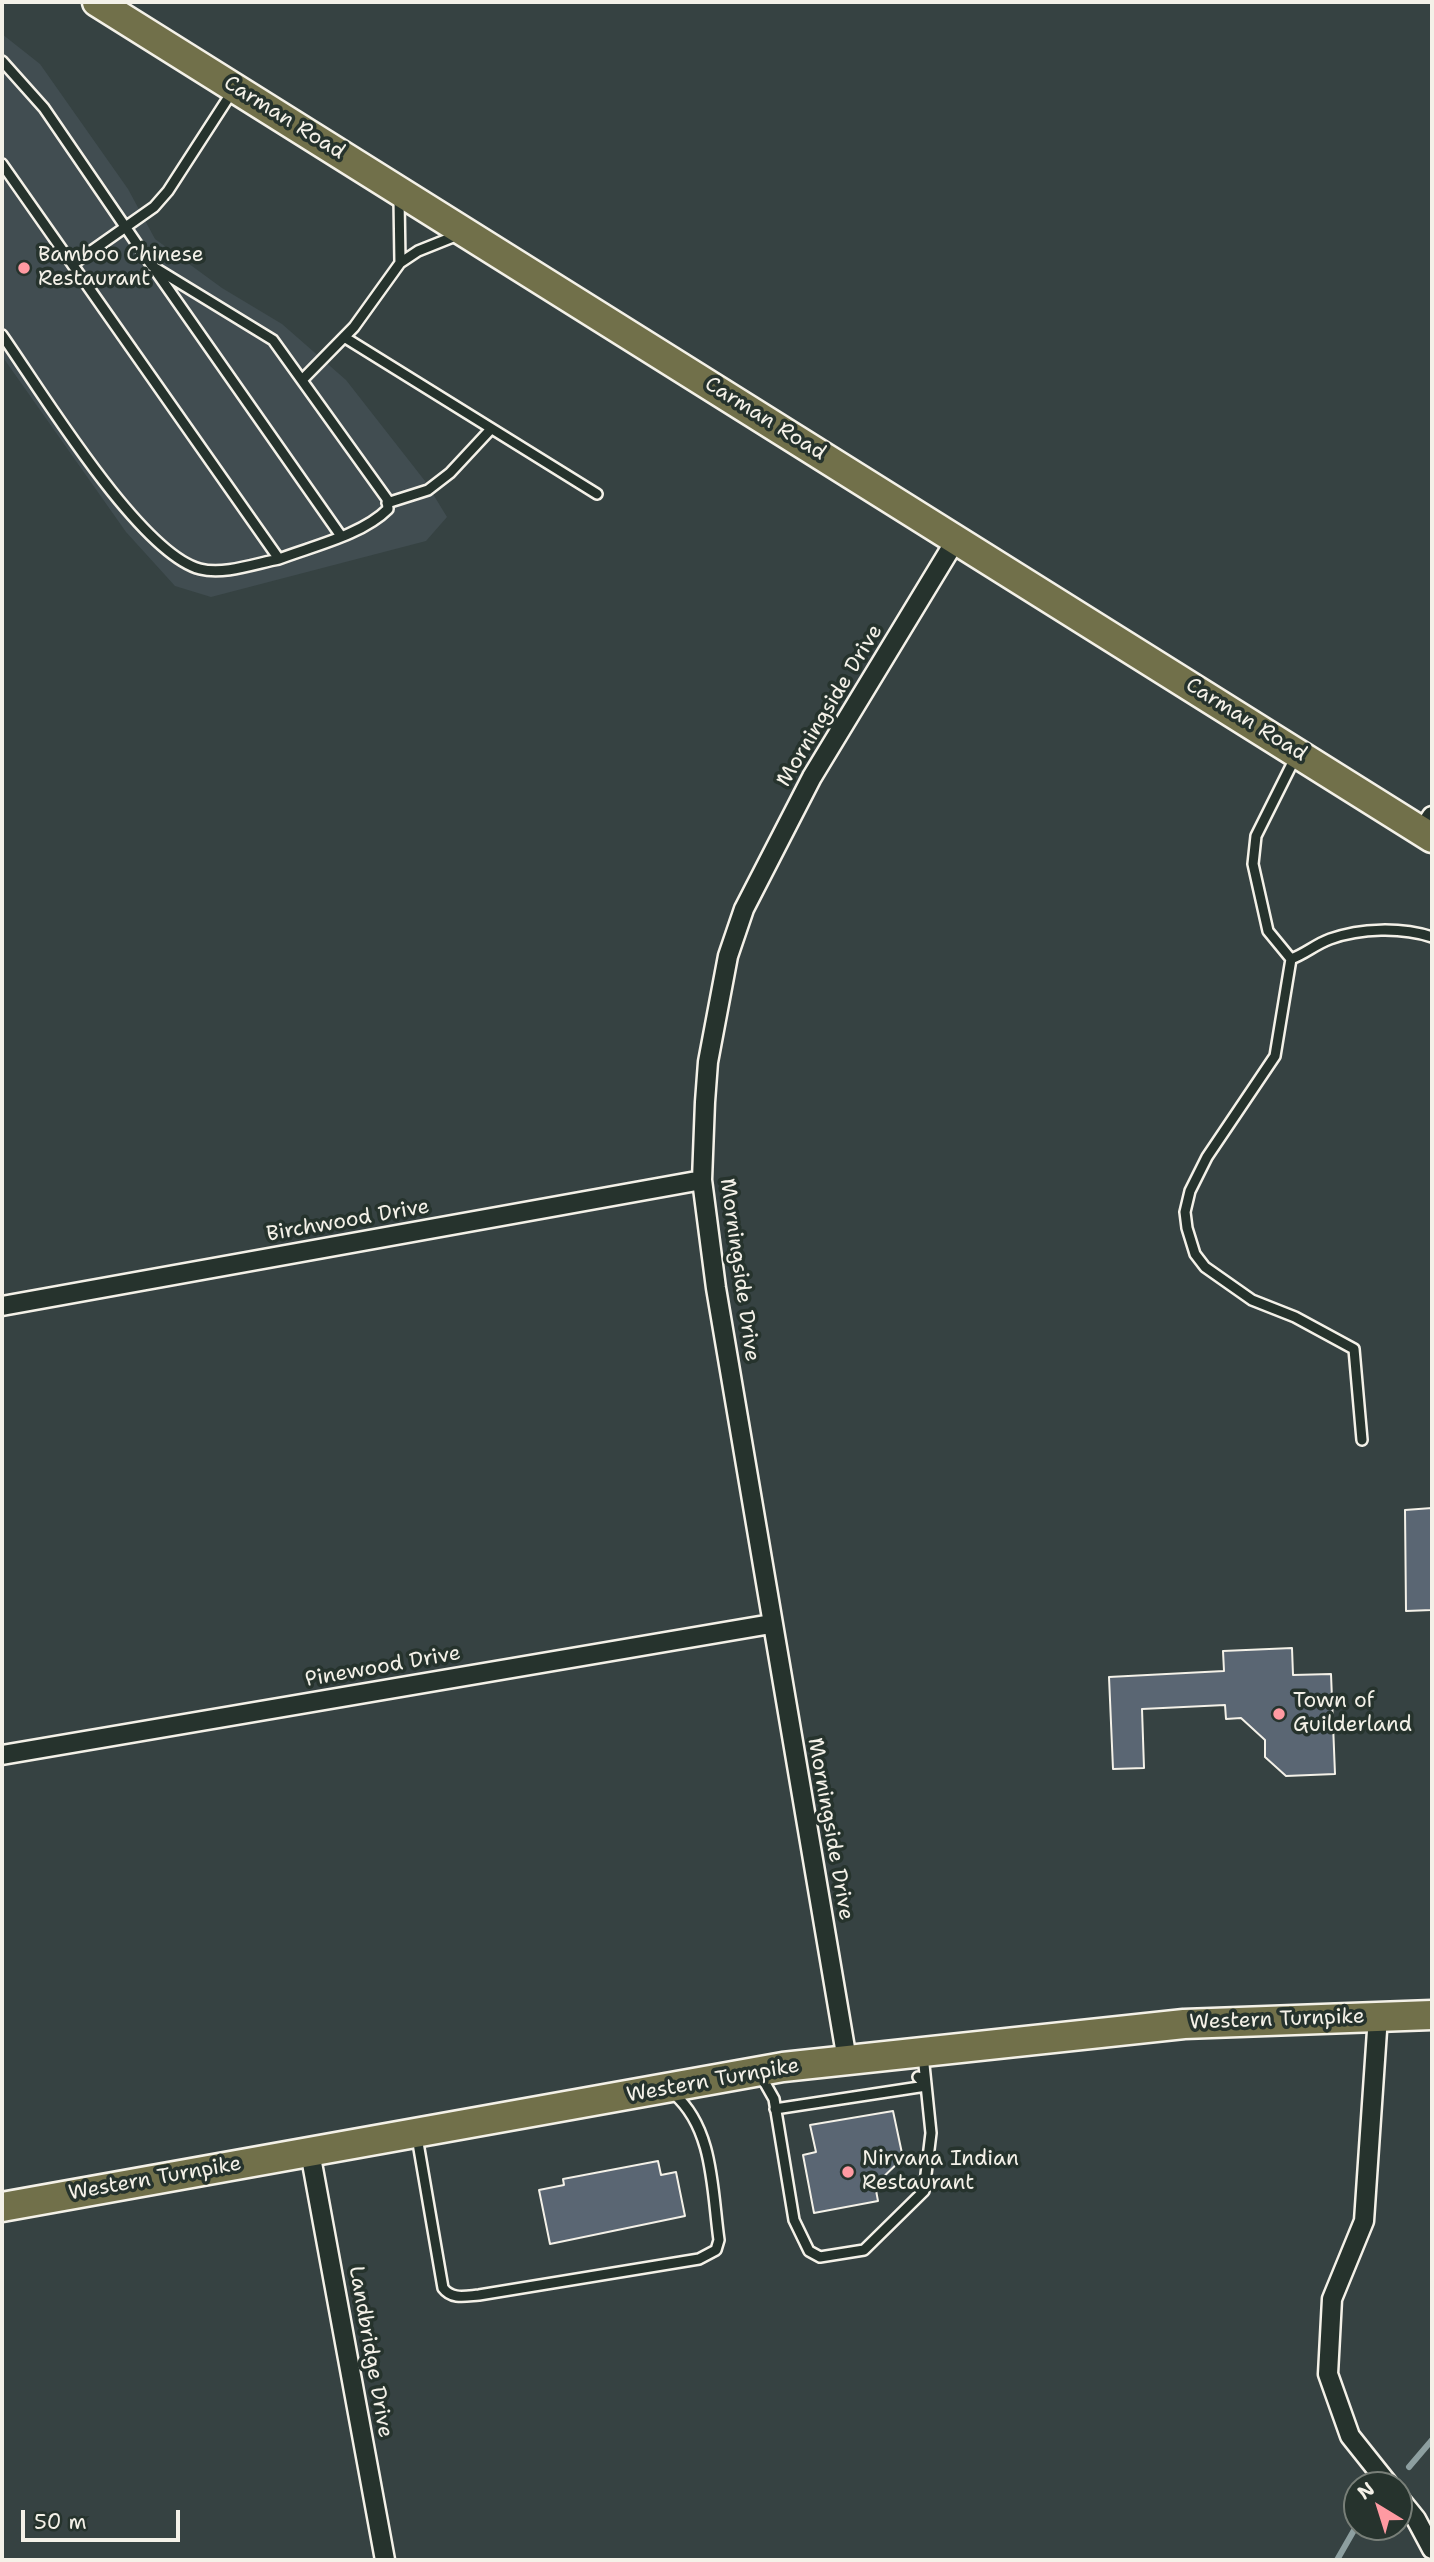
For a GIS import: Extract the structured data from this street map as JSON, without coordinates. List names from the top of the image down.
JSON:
{
  "streets": {
    "main road": ["Carman Road", "Western Turnpike"],
    "street": [
      "Morningside Drive",
      "Birchwood Drive",
      "Pinewood Drive",
      "Landbridge Drive"
    ]
  },
  "crossings": [
    ["Carman Road", "Morningside Drive"],
    ["Morningside Drive", "Birchwood Drive"],
    ["Morningside Drive", "Pinewood Drive"],
    ["Morningside Drive", "Western Turnpike"],
    ["Western Turnpike", "Landbridge Drive"]
  ],
  "places": ["Bamboo Chinese Restaurant", "Town of Guilderland", "Nirvana Indian Restaurant"],
  "scale_bar": "50 m",
  "north": "top left"
}
